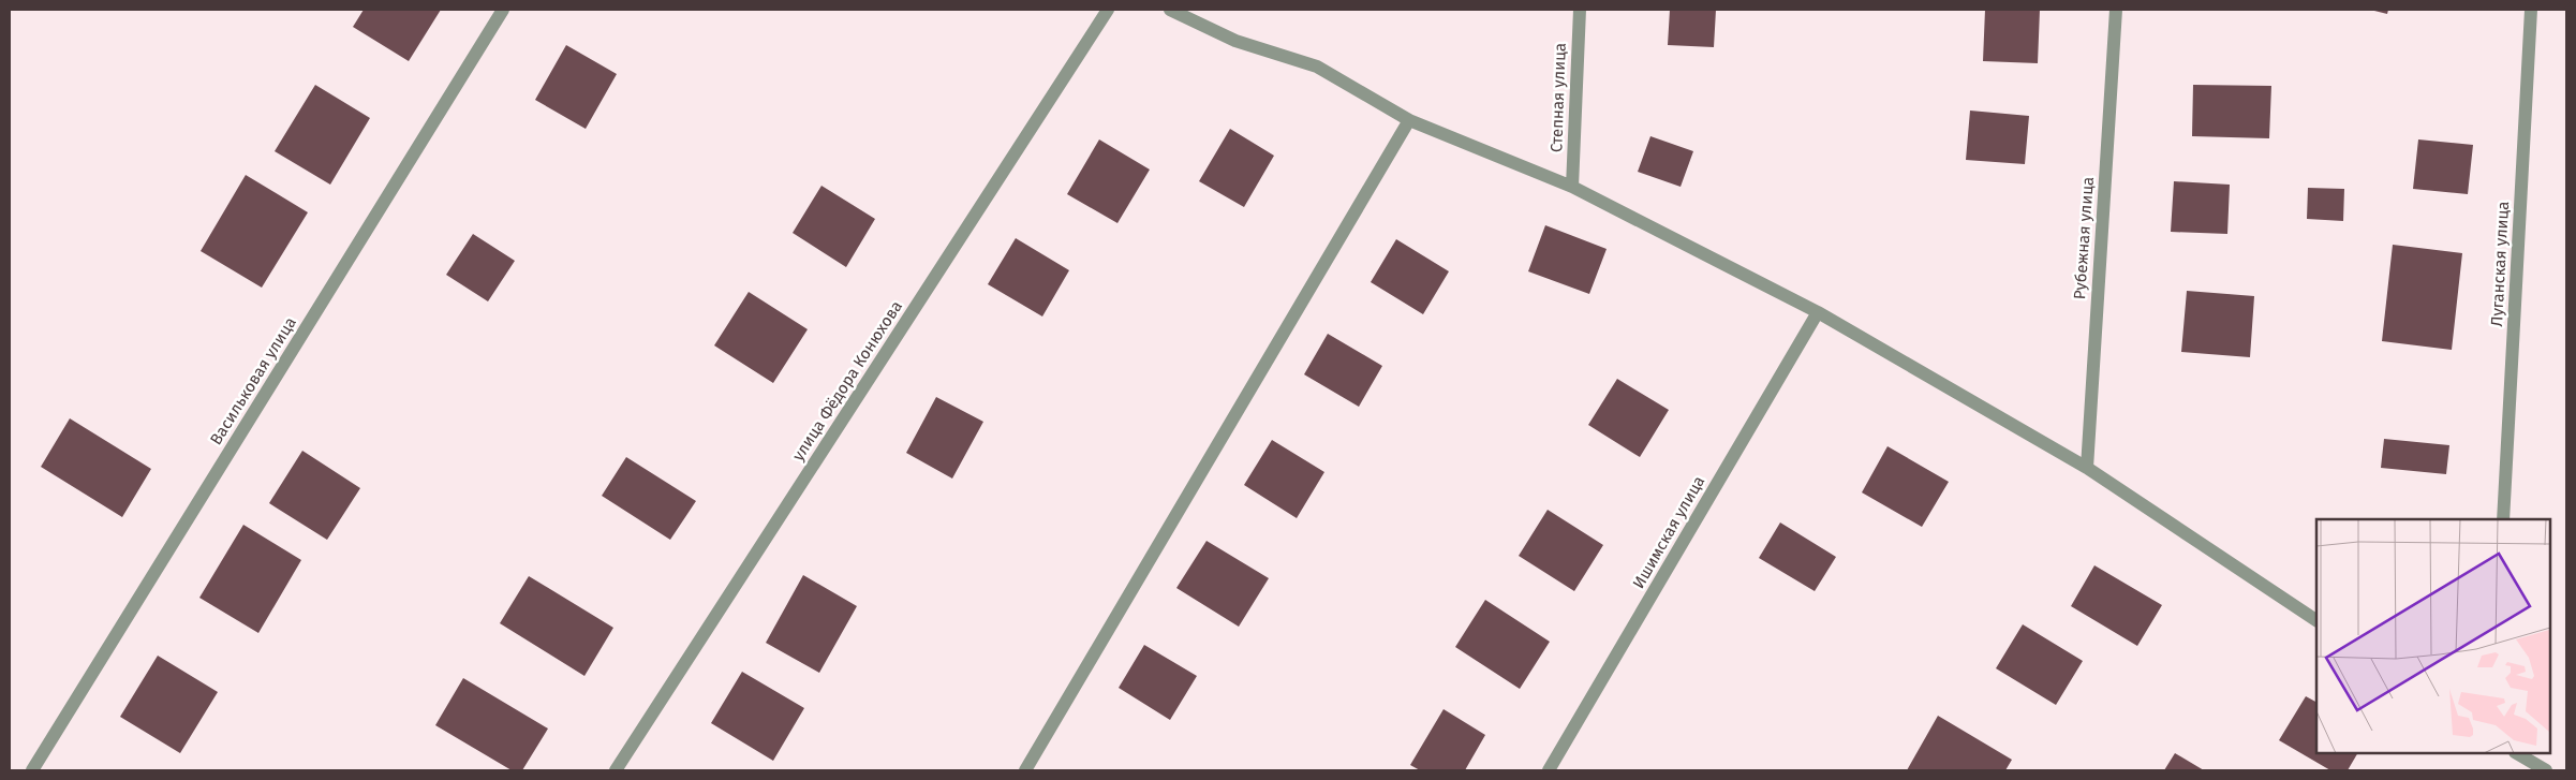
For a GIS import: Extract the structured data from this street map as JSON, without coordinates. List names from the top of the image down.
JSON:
{
  "streets": {
    "street": [
      "Степная улица",
      "Рубежная улица",
      "Луганская улица",
      "Васильковая улица",
      "улица Фёдора Конюхова",
      "Ишимская улица"
    ]
  }
}
